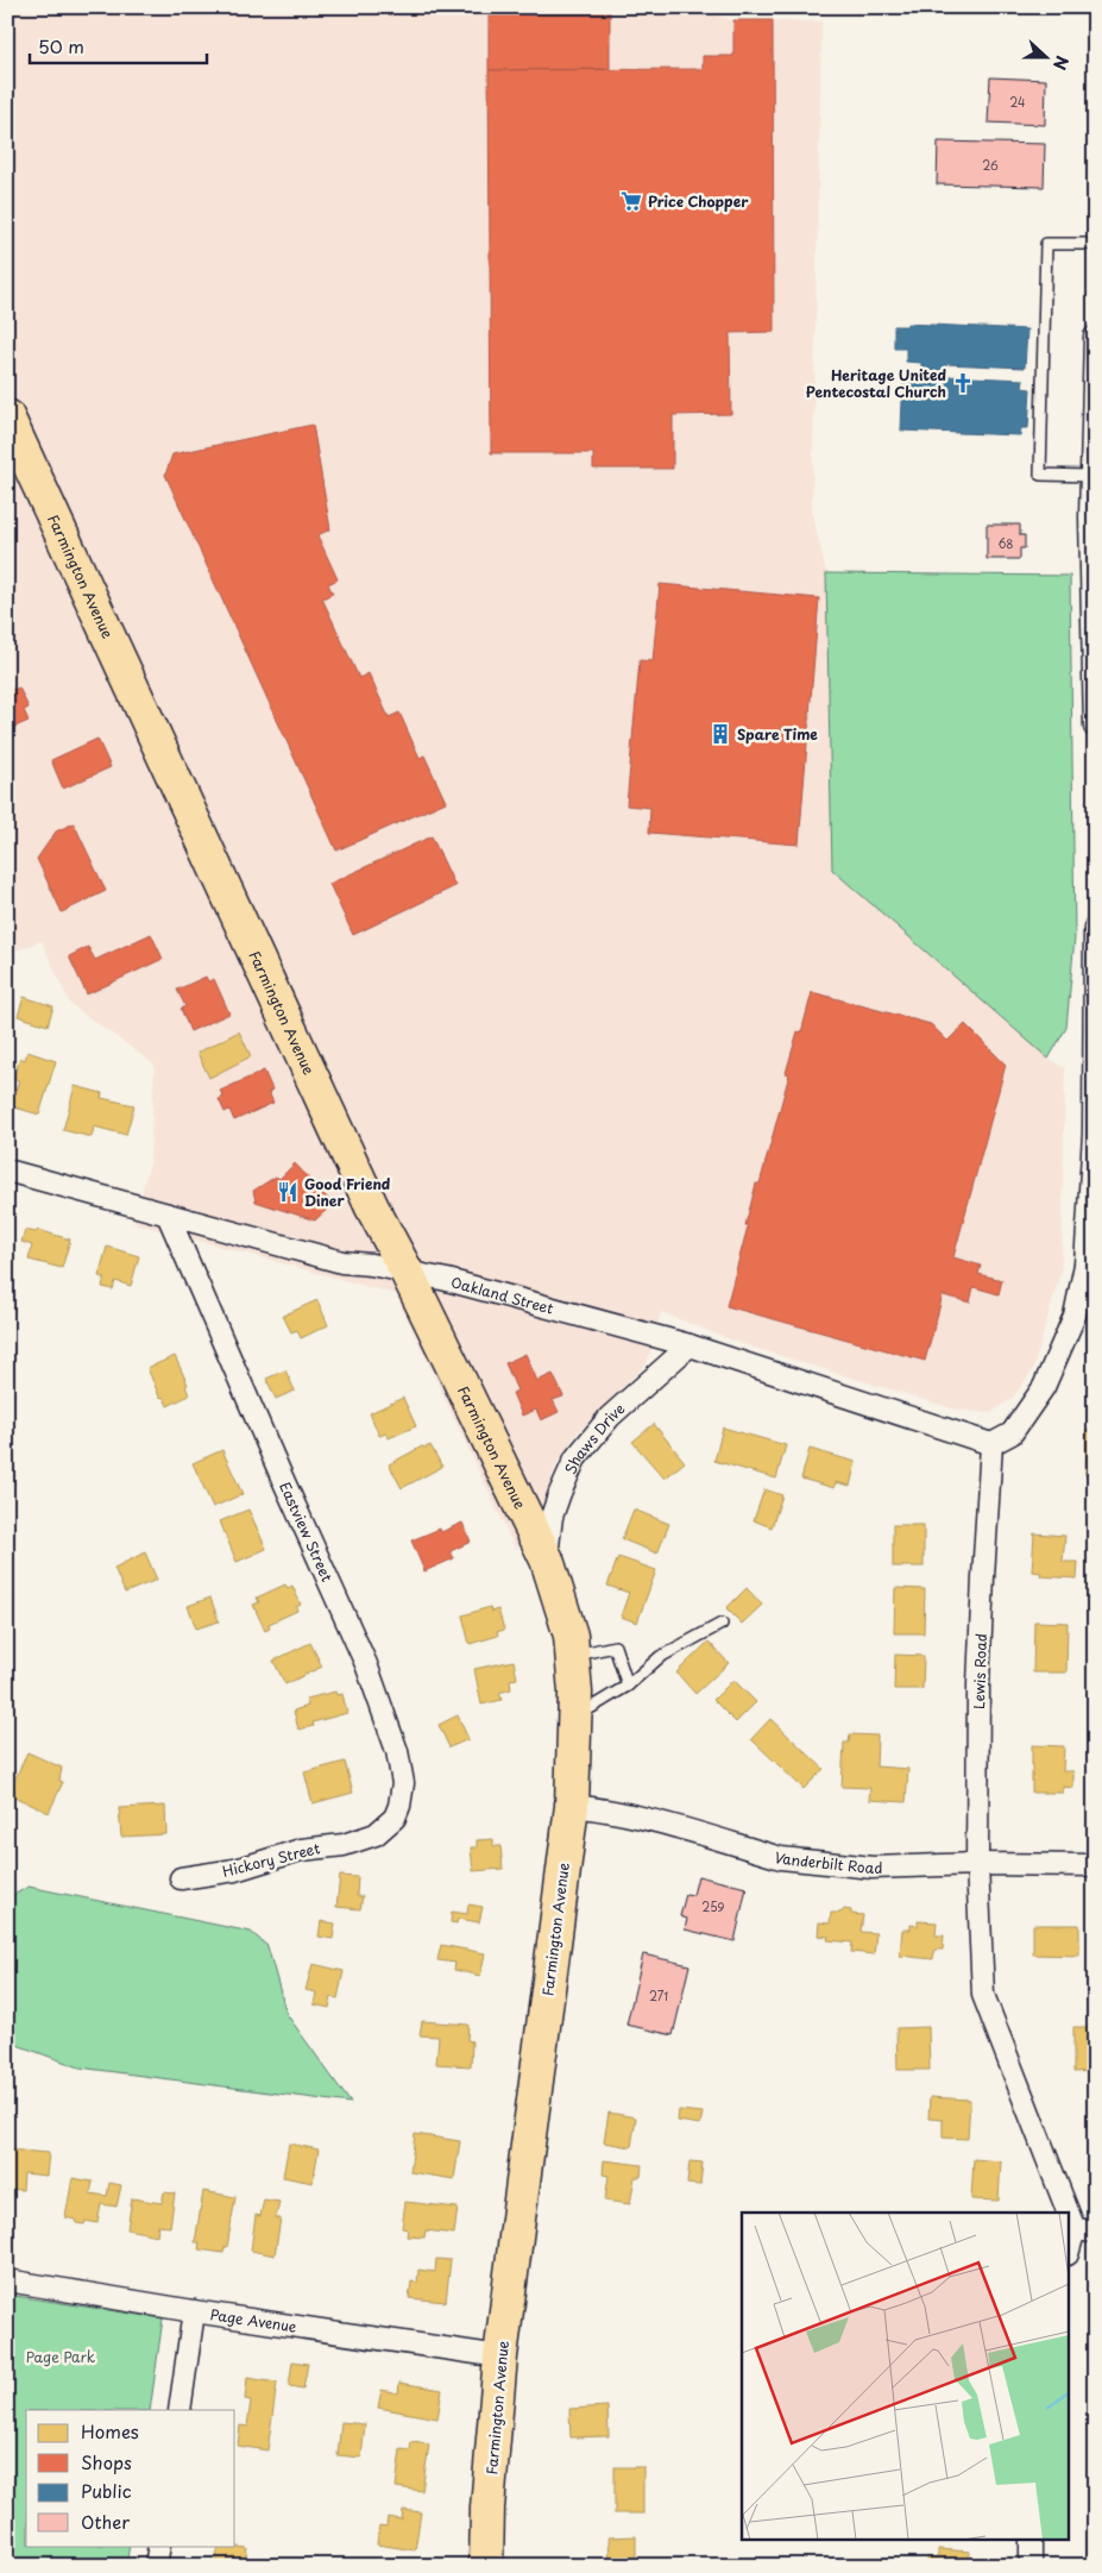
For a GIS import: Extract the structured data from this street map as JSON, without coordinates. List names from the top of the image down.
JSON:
{
  "streets": {
    "highway": ["Farmington Avenue"],
    "street": [
      "Oakland Street",
      "Shaws Drive",
      "Eastview Street",
      "Lewis Road",
      "Hickory Street",
      "Vanderbilt Road",
      "Page Avenue"
    ]
  },
  "crossings": [
    ["Farmington Avenue", "Oakland Street"],
    ["Farmington Avenue", "Shaws Drive"],
    ["Farmington Avenue", "Vanderbilt Road"],
    ["Farmington Avenue", "Page Avenue"],
    ["Oakland Street", "Shaws Drive"],
    ["Oakland Street", "Eastview Street"],
    ["Oakland Street", "Lewis Road"],
    ["Eastview Street", "Hickory Street"],
    ["Lewis Road", "Vanderbilt Road"]
  ],
  "parks": ["Page Park"],
  "places": {
    "supermarket": ["Price Chopper"],
    "church": ["Heritage United Pentecostal Church"],
    "building": ["Spare Time"],
    "restaurant": ["Good Friend Diner"]
  },
  "house_numbers": [
    "24",
    "26",
    "68",
    "259",
    "271"
  ],
  "legend": [
    "Homes",
    "Shops",
    "Public",
    "Other"
  ],
  "scale_bar": "50 m",
  "north": "right"
}
